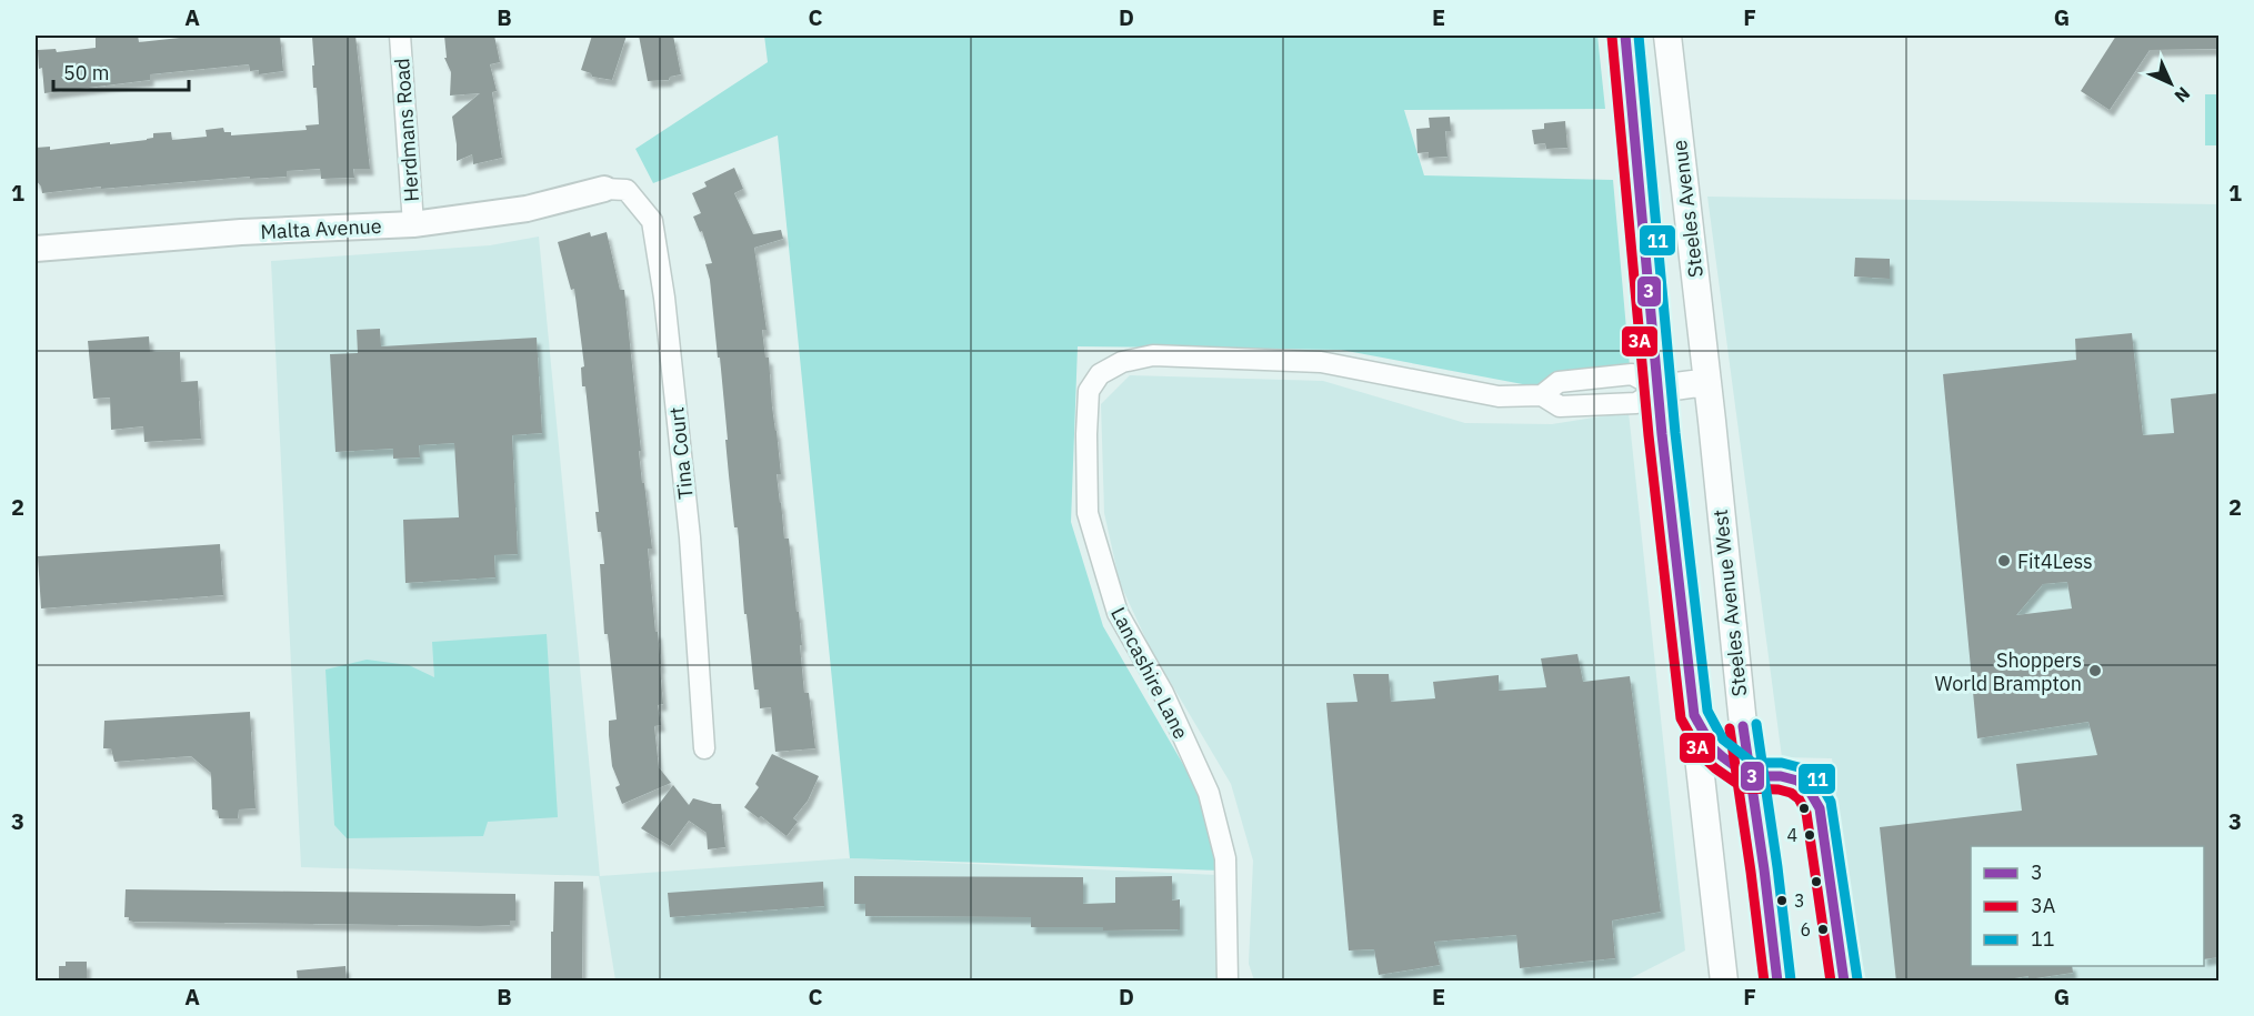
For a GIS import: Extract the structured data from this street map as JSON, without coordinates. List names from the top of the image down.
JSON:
{
  "streets": {
    "main road": ["Steeles Avenue", "Steeles Avenue West"],
    "street": [
      "Herdmans Road",
      "Malta Avenue",
      "Tina Court",
      "Lancashire Lane"
    ]
  },
  "crossings": [
    ["Herdmans Road", "Malta Avenue"],
    ["Steeles Avenue", "Steeles Avenue West"],
    ["Malta Avenue", "Tina Court"]
  ],
  "places": [
    "Fit4Less",
    "Shoppers World Brampton",
    "4",
    "3",
    "6"
  ],
  "lines": ["transit line 3", "transit line 11", "transit line 3A"],
  "legend": ["3", "3A", "11"],
  "scale_bar": "50 m",
  "north": "bottom right",
  "grid": {
    "columns": [
      "A",
      "B",
      "C",
      "D",
      "E",
      "F",
      "G"
    ],
    "rows": ["1", "2", "3"]
  }
}
